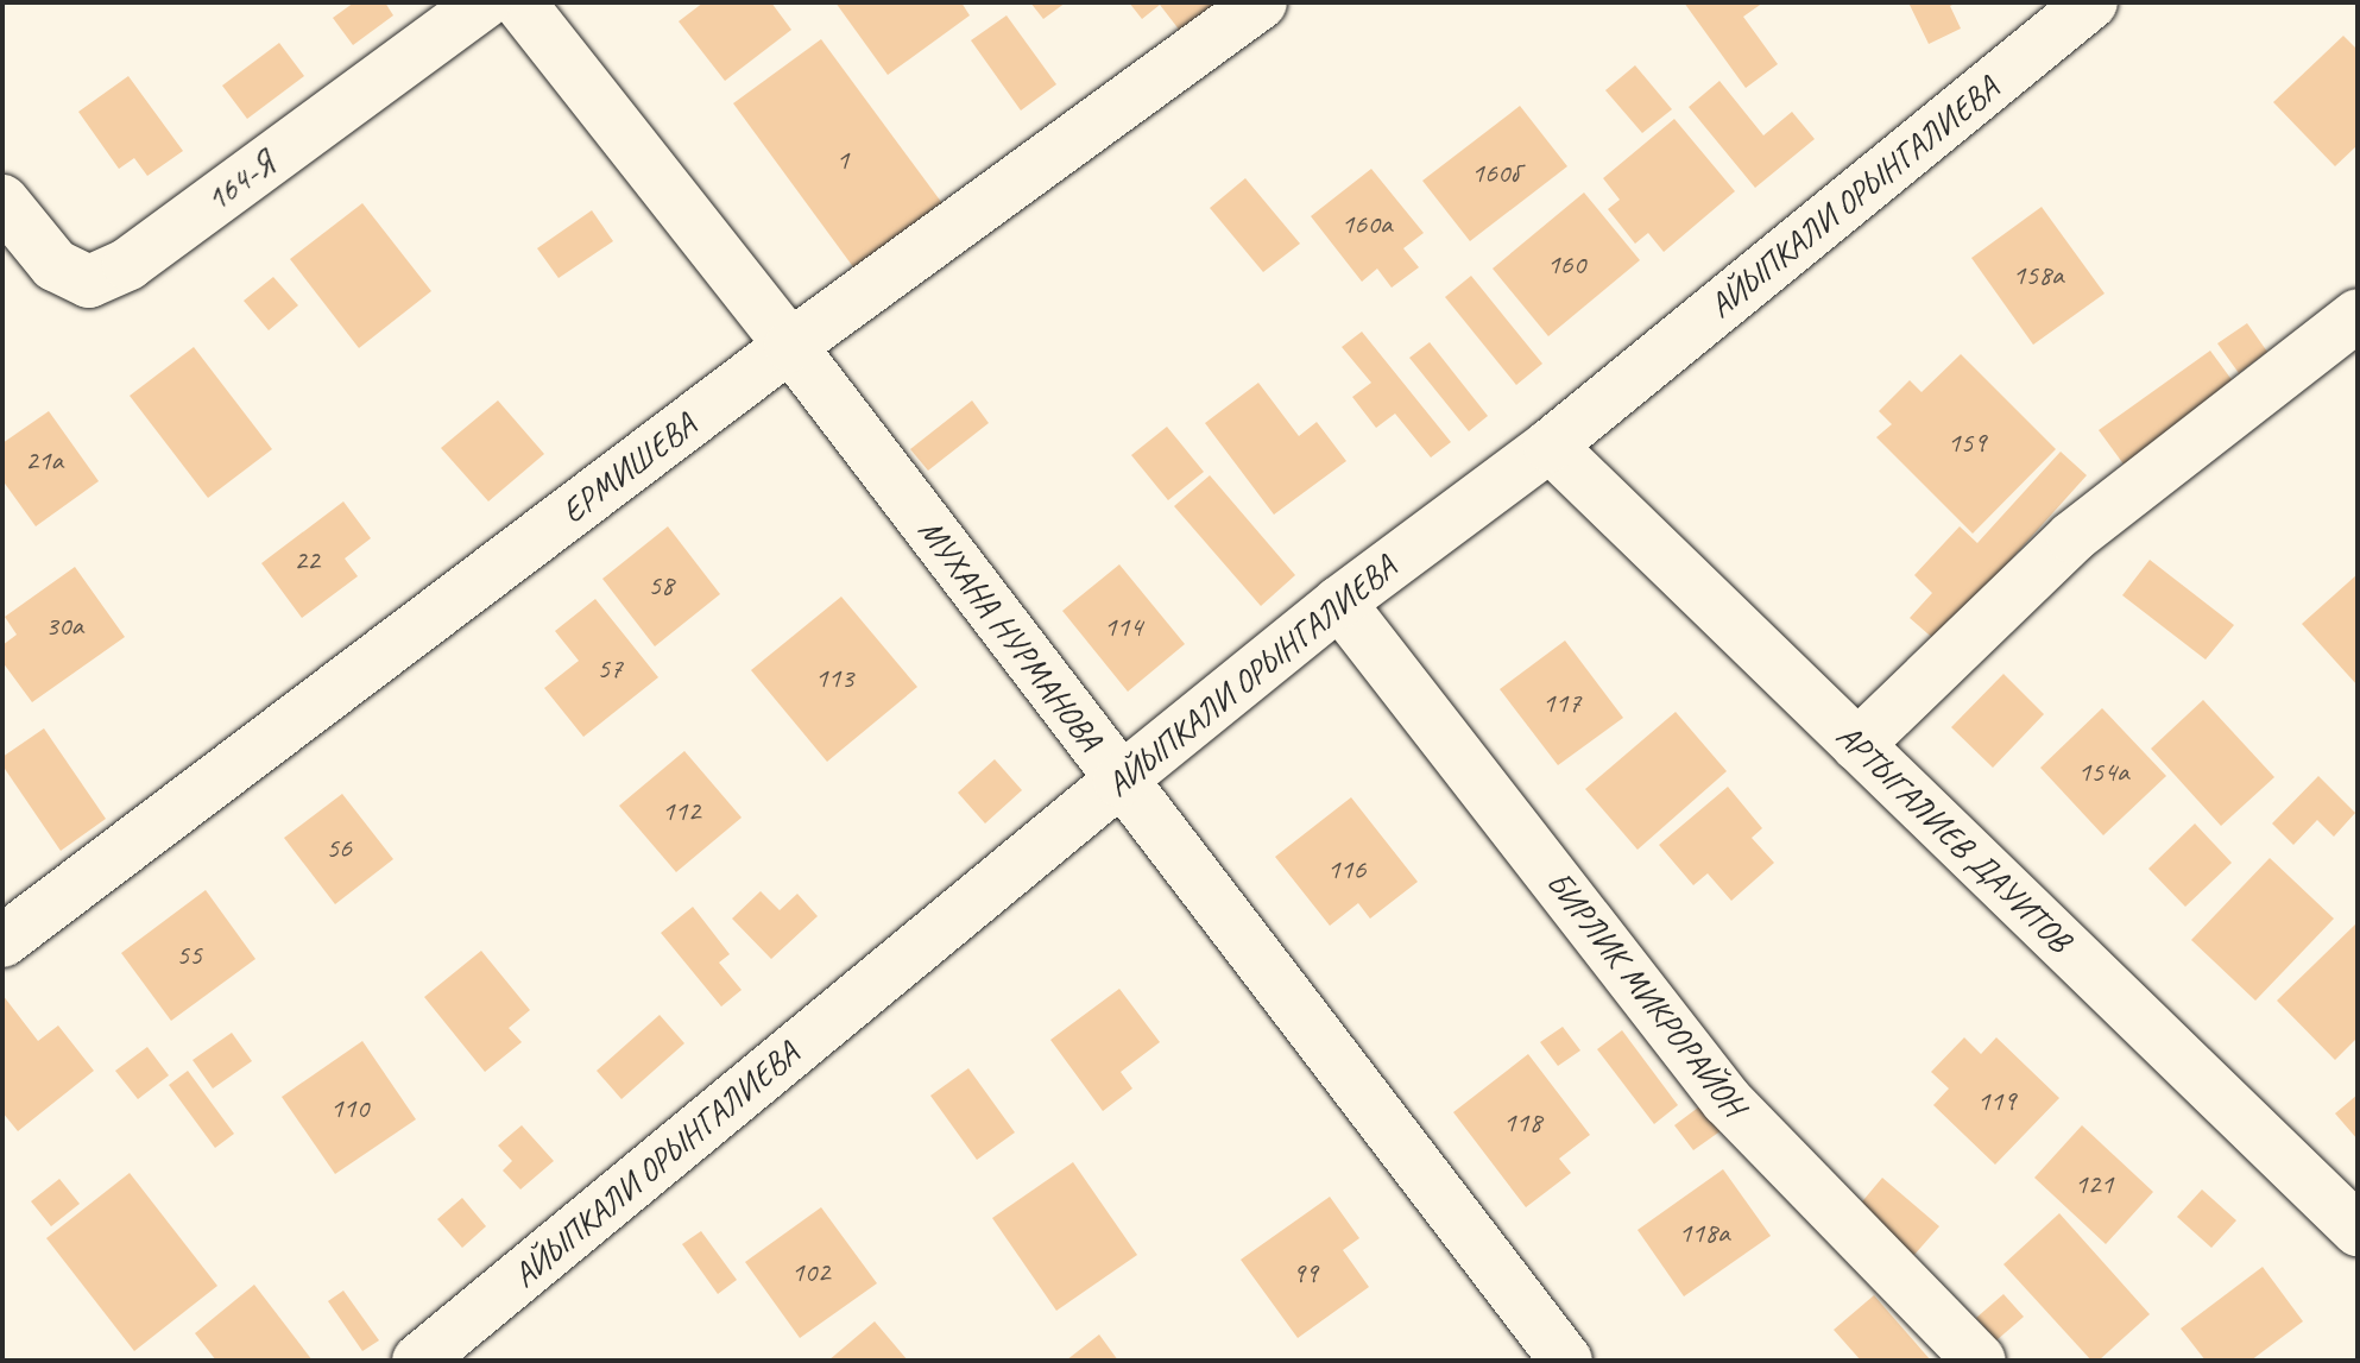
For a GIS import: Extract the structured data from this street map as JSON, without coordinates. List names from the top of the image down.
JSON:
{
  "streets": {
    "street": [
      "164-Я",
      "АЙЫПКАЛИ ОРЫНГАЛИЕВА",
      "ЕРМИШЕВА",
      "МУХАНА НУРМАНОВА",
      "АРТЫГАЛИЕВ ДАУИТОВ",
      "БИРЛИК МИКРОРАЙОН"
    ]
  },
  "crossings": [
    ["АЙЫПКАЛИ ОРЫНГАЛИЕВА", "МУХАНА НУРМАНОВА"],
    ["АЙЫПКАЛИ ОРЫНГАЛИЕВА", "АРТЫГАЛИЕВ ДАУИТОВ"],
    ["АЙЫПКАЛИ ОРЫНГАЛИЕВА", "БИРЛИК МИКРОРАЙОН"],
    ["ЕРМИШЕВА", "МУХАНА НУРМАНОВА"]
  ],
  "house_numbers": [
    "1",
    "160б",
    "160а",
    "160",
    "158а",
    "159",
    "21а",
    "22",
    "58",
    "30а",
    "114",
    "57",
    "113",
    "117",
    "154а",
    "112",
    "56",
    "116",
    "55",
    "119",
    "110",
    "118",
    "121",
    "118а",
    "102",
    "99"
  ]
}
